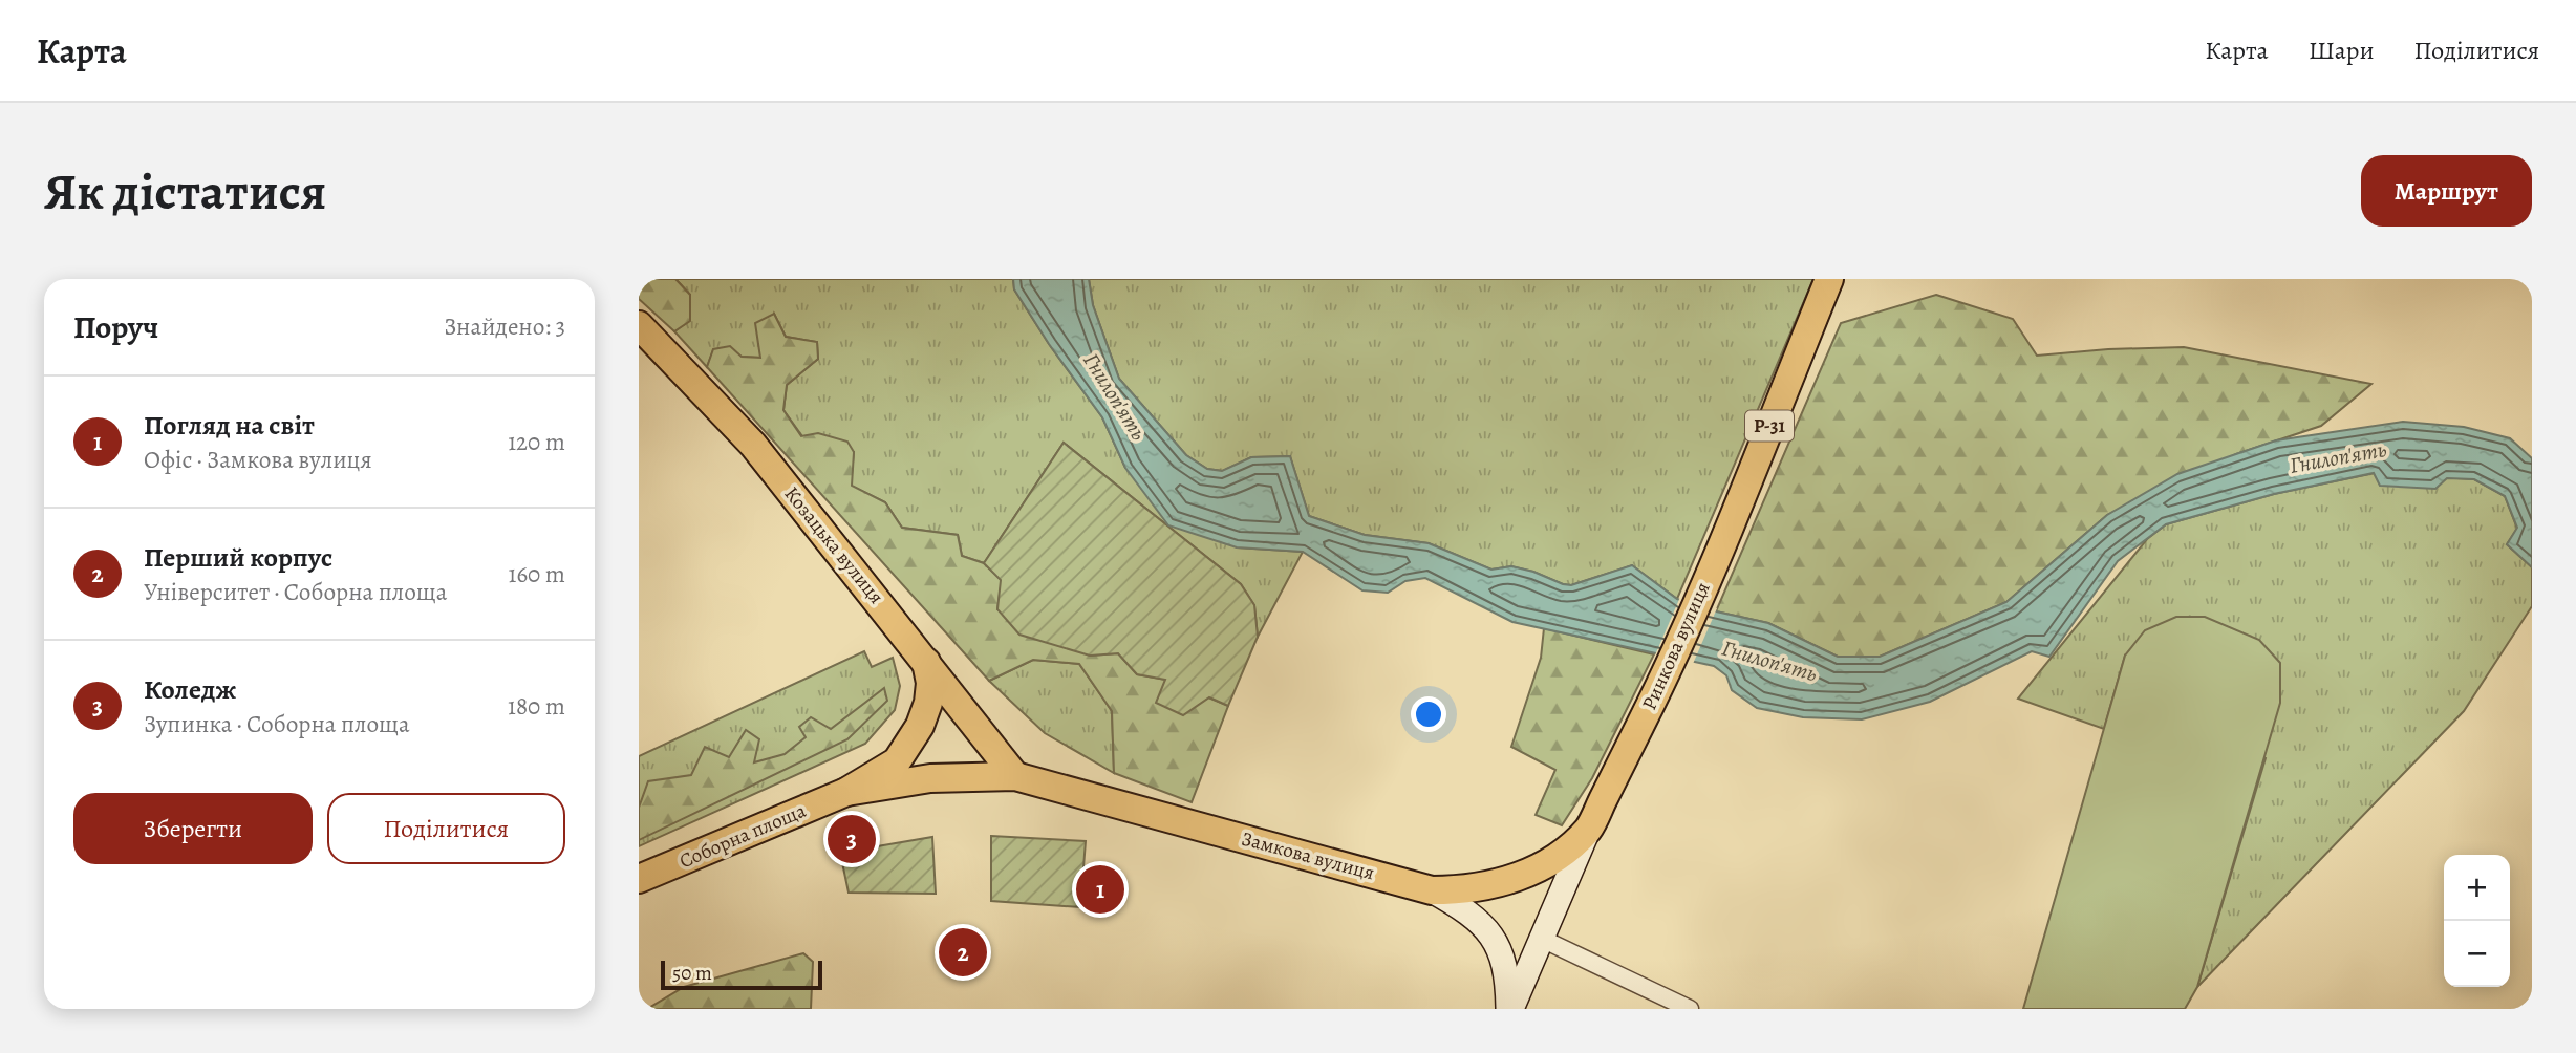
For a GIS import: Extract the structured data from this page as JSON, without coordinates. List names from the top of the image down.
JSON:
{
  "streets": {
    "main road": [
      "Р-31",
      "Козацька вулиця",
      "Ринкова вулиця",
      "Соборна площа",
      "Замкова вулиця"
    ]
  },
  "crossings": [
    ["Козацька вулиця", "Соборна площа"],
    ["Козацька вулиця", "Замкова вулиця"],
    ["Ринкова вулиця", "Замкова вулиця"],
    ["Соборна площа", "Замкова вулиця"]
  ],
  "water": ["Гнилоп'ять"],
  "scale_bar": "50 m",
  "page": {
    "header": "Карта",
    "nav": ["Карта", "Шари", "Поділитися"],
    "buttons": [
      "Маршрут",
      ["Зберегти", "Поділитися"]
    ],
    "title": "Як дістатися",
    "heading": ["Поруч", "Знайдено: 3"],
    "list": [
      {
        "mark": "1",
        "name": "Погляд на світ",
        "note": "Офіс · Замкова вулиця",
        "value": "120 m"
      },
      {
        "mark": "2",
        "name": "Перший корпус",
        "note": "Університет · Соборна площа",
        "value": "160 m"
      },
      {
        "mark": "3",
        "name": "Коледж",
        "note": "Зупинка · Соборна площа",
        "value": "180 m"
      }
    ],
    "pins": ["3", "1", "2"],
    "map_buttons": ["+", "−"],
    "scale": "50 m"
  }
}
